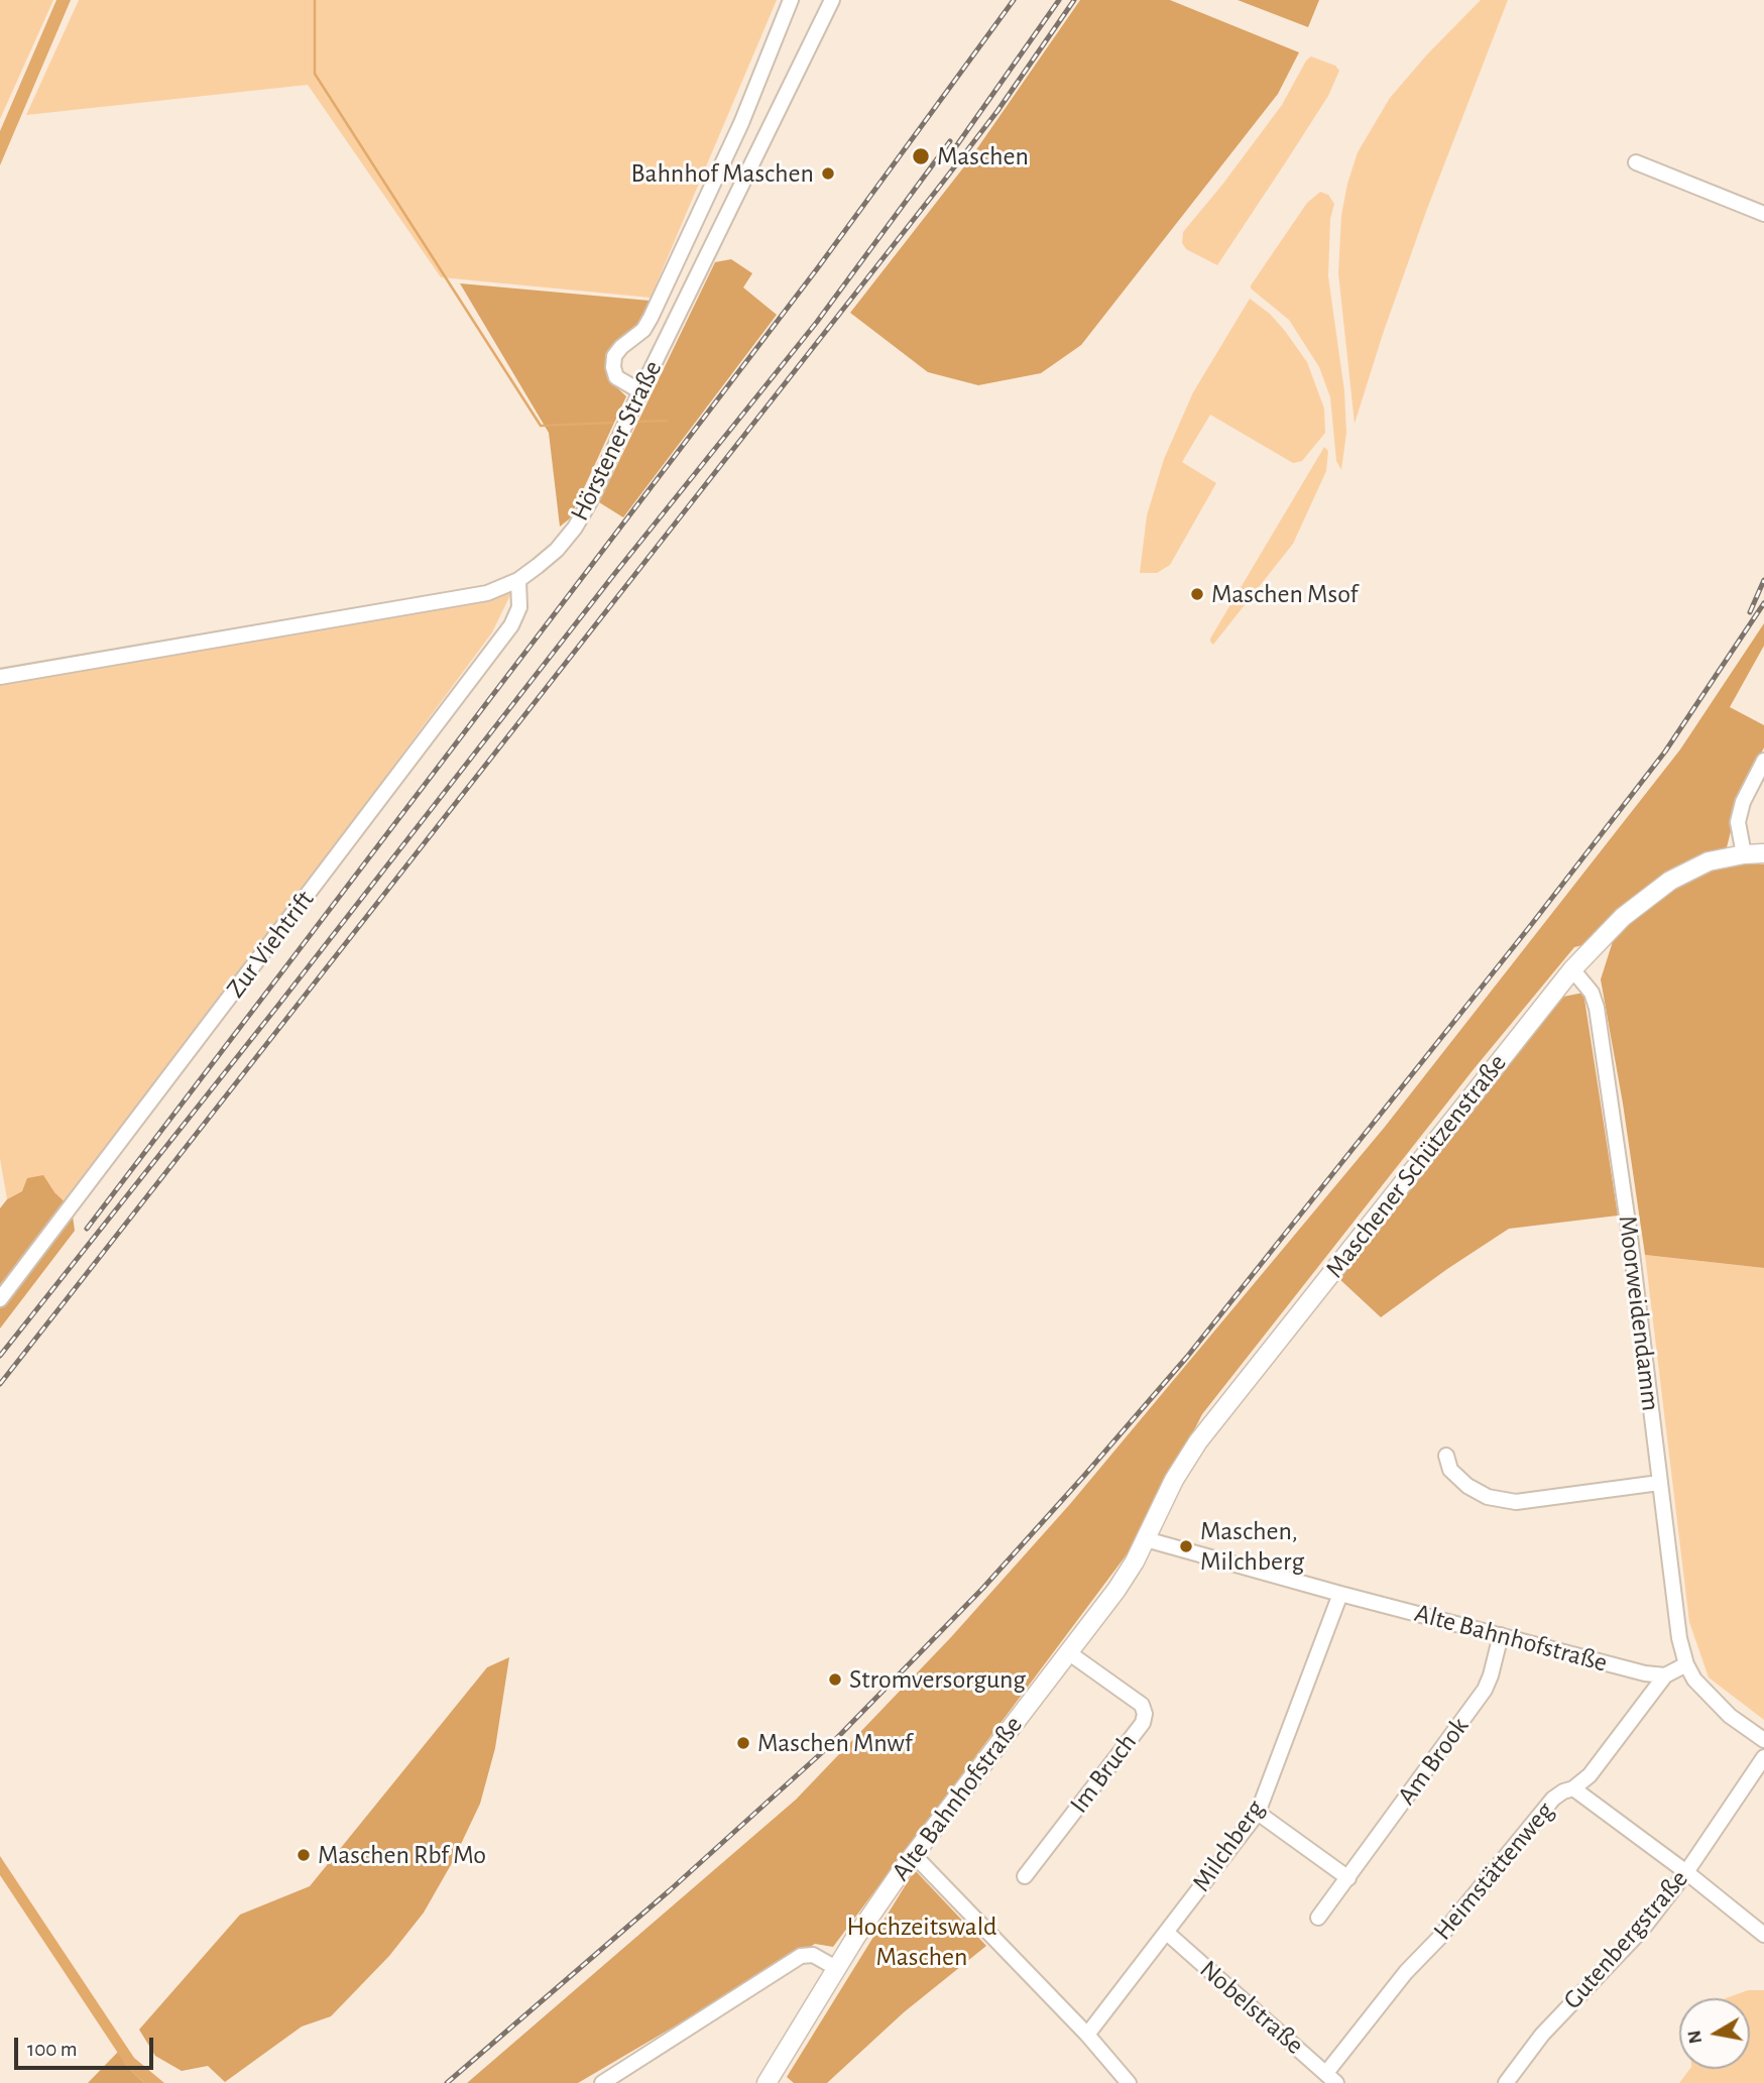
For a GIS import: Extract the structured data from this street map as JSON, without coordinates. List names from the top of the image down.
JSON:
{
  "streets": {
    "main road": ["Maschener Schützenstraße", "Alte Bahnhofstraße"],
    "street": [
      "Hörstener Straße",
      "Zur Viehtrift",
      "Moorweidendamm",
      "Am Brook",
      "Im Bruch",
      "Milchberg",
      "Heimstättenweg",
      "Gutenbergstraße",
      "Nobelstraße"
    ]
  },
  "crossings": [
    ["Hörstener Straße", "Zur Viehtrift"],
    ["Maschener Schützenstraße", "Moorweidendamm"],
    ["Maschener Schützenstraße", "Alte Bahnhofstraße"],
    ["Alte Bahnhofstraße", "Am Brook"],
    ["Alte Bahnhofstraße", "Im Bruch"],
    ["Alte Bahnhofstraße", "Milchberg"],
    ["Alte Bahnhofstraße", "Heimstättenweg"],
    ["Milchberg", "Nobelstraße"],
    ["Heimstättenweg", "Nobelstraße"]
  ],
  "parks": ["Hochzeitswald Maschen"],
  "places": [
    "Maschen",
    "Bahnhof Maschen",
    "Maschen Msof",
    "Maschen, Milchberg",
    "Stromversorgung",
    "Maschen Mnwf",
    "Maschen Rbf Mo"
  ],
  "scale_bar": "100 m",
  "north": "left"
}
